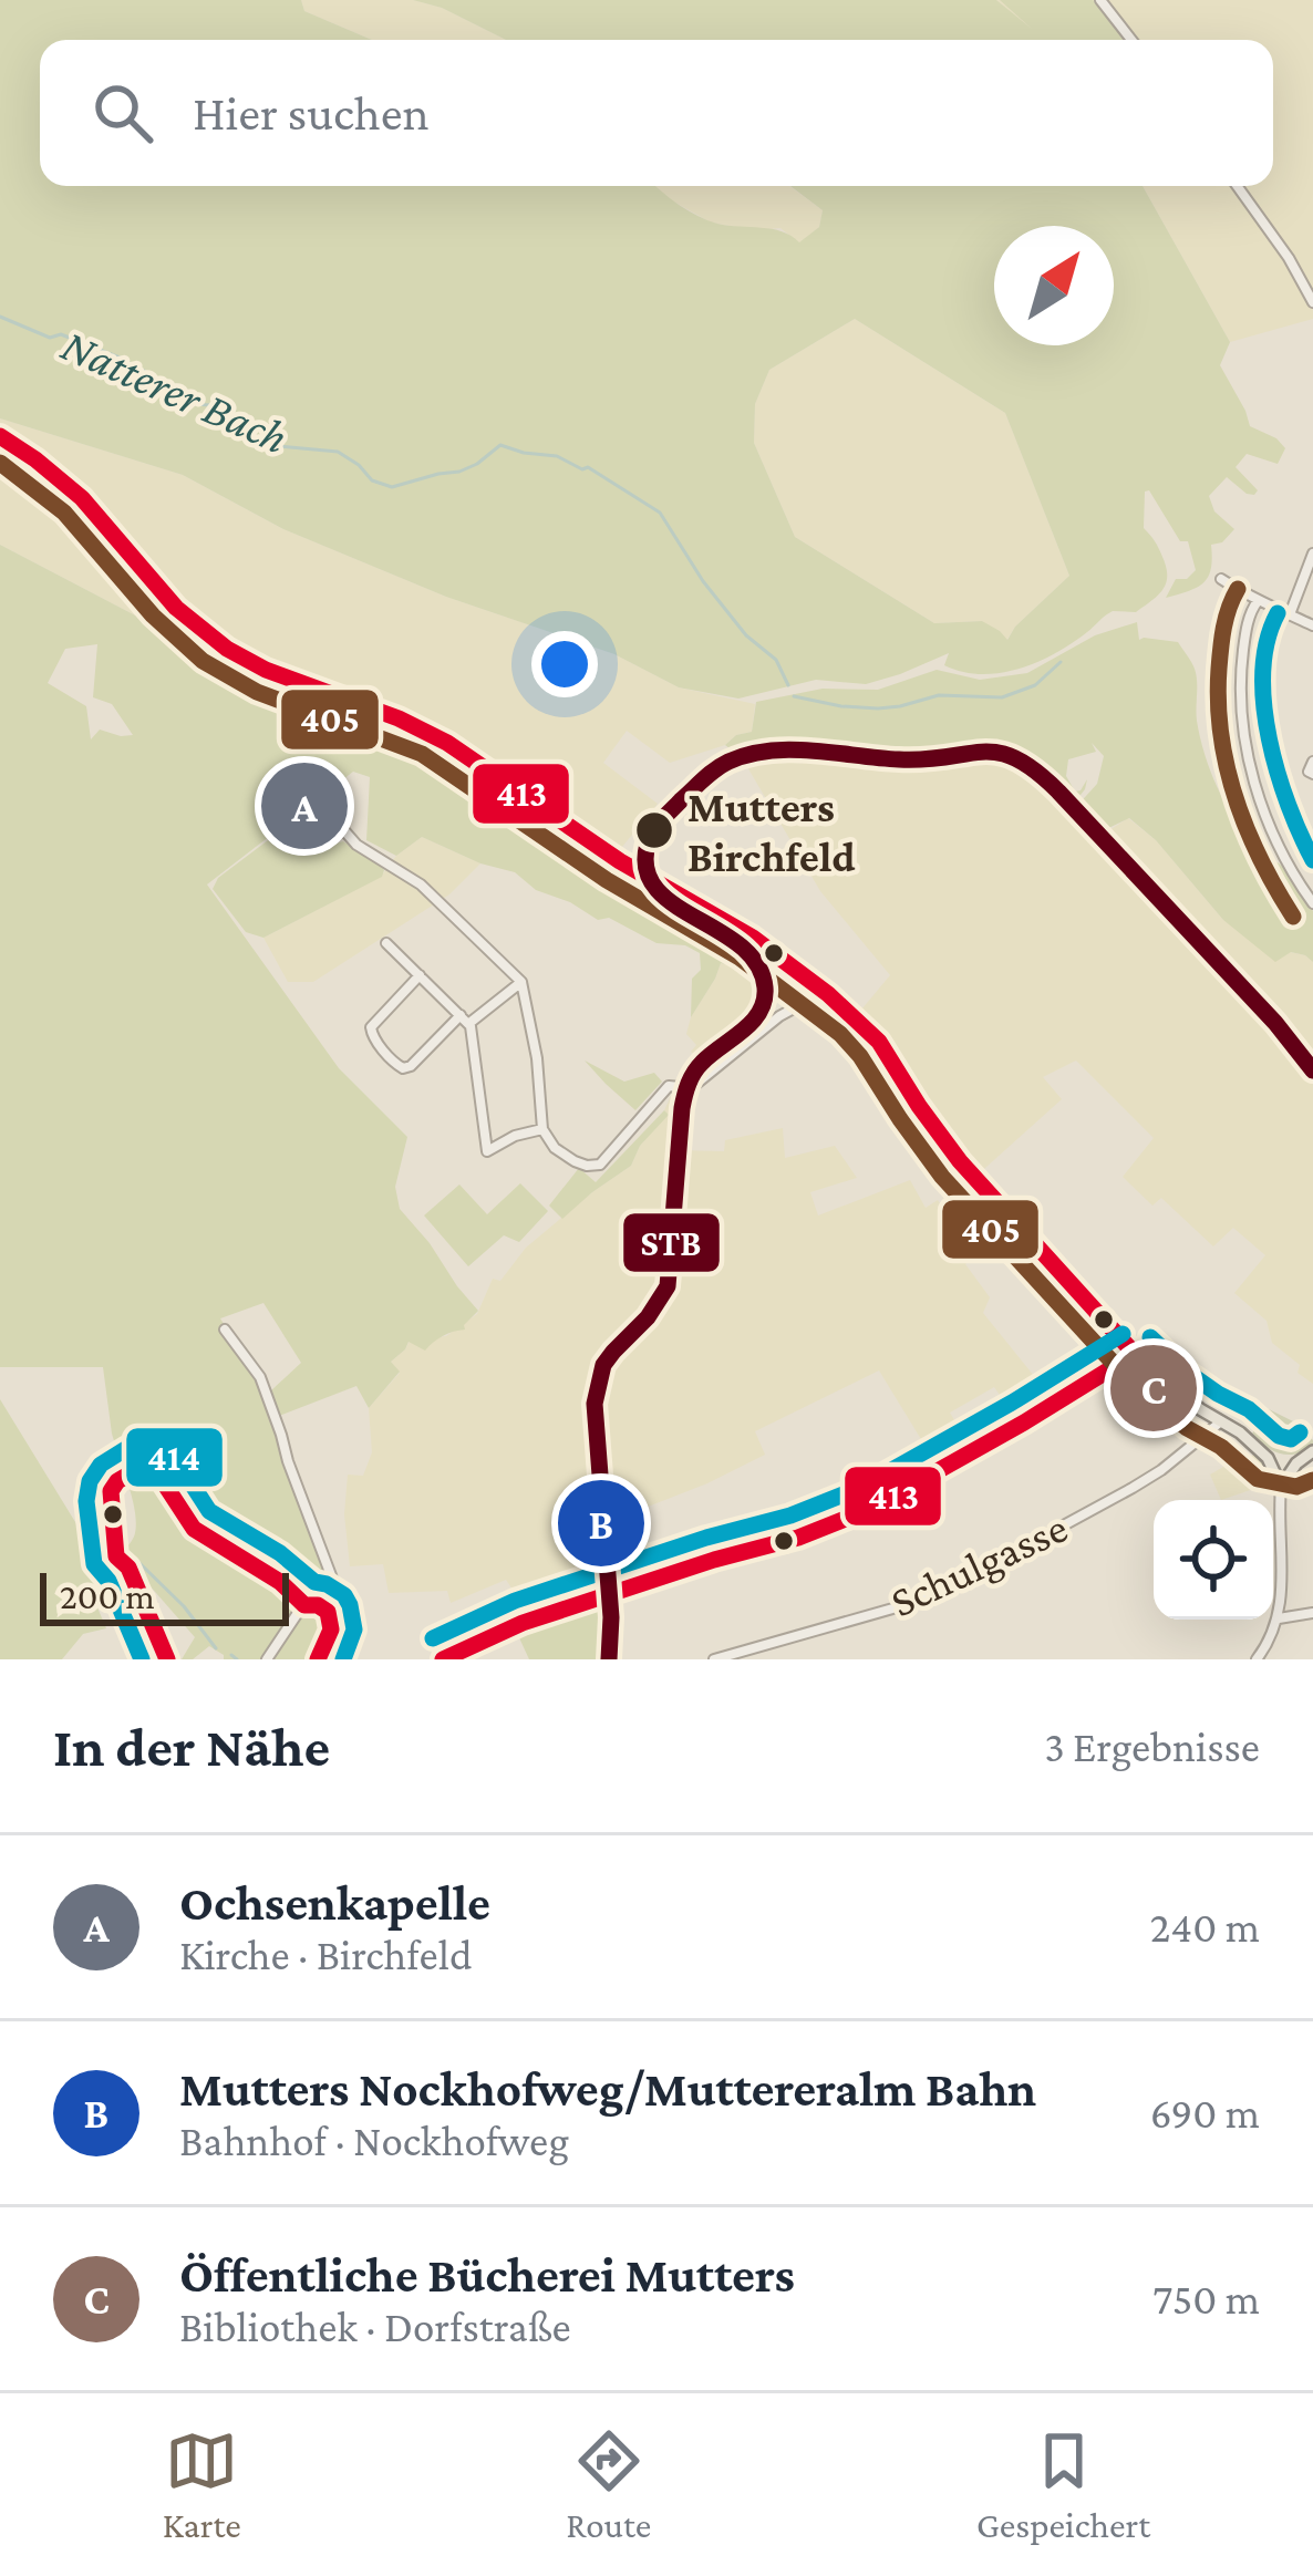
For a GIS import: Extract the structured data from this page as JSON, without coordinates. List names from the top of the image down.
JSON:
{
  "streets": {
    "street": ["Schulgasse"]
  },
  "water": ["Natterer Bach"],
  "places": ["Mutters Birchfeld"],
  "lines": [
    "transit line 413",
    "transit line 405",
    "transit line 414",
    "transit line STB"
  ],
  "scale_bar": "200 m",
  "north": "top right",
  "page": {
    "search": "Hier suchen",
    "pins": ["A", "C", "B"],
    "scale": "200 m",
    "heading": ["In der Nähe", "3 Ergebnisse"],
    "list": [
      {
        "mark": "A",
        "name": "Ochsenkapelle",
        "note": "Kirche · Birchfeld",
        "value": "240 m"
      },
      {
        "mark": "B",
        "name": "Mutters Nockhofweg/Muttereralm Bahn",
        "note": "Bahnhof · Nockhofweg",
        "value": "690 m"
      },
      {
        "mark": "C",
        "name": "Öffentliche Bücherei Mutters",
        "note": "Bibliothek · Dorfstraße",
        "value": "750 m"
      }
    ],
    "nav": ["Karte", "Route", "Gespeichert"]
  }
}
